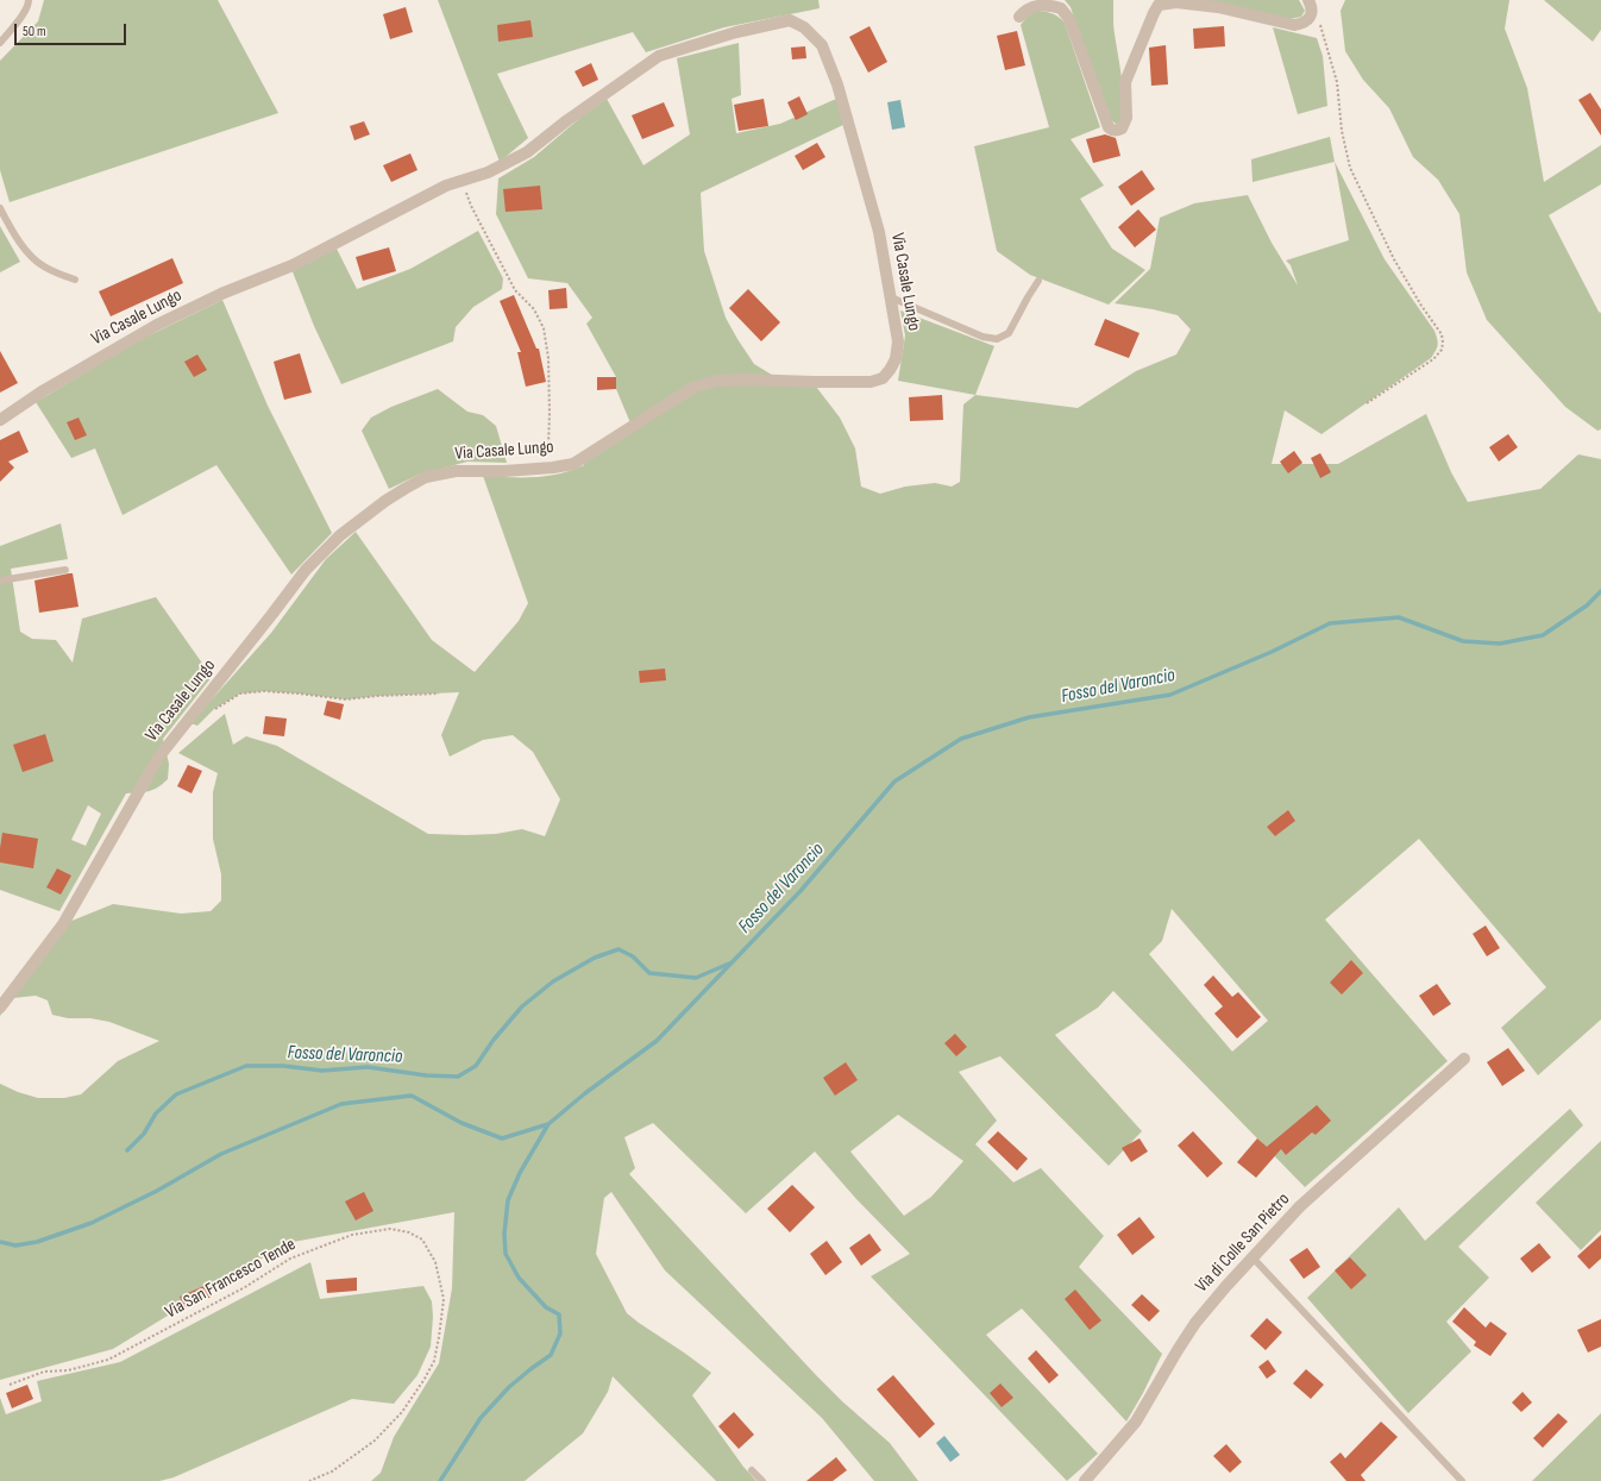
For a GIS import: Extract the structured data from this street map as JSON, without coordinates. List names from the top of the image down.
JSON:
{
  "streets": {
    "street": ["Via Casale Lungo", "Via di Colle San Pietro"],
    "path": ["Via San Francesco Tende"]
  },
  "water": ["Fosso del Varoncio"],
  "scale_bar": "50 m"
}
